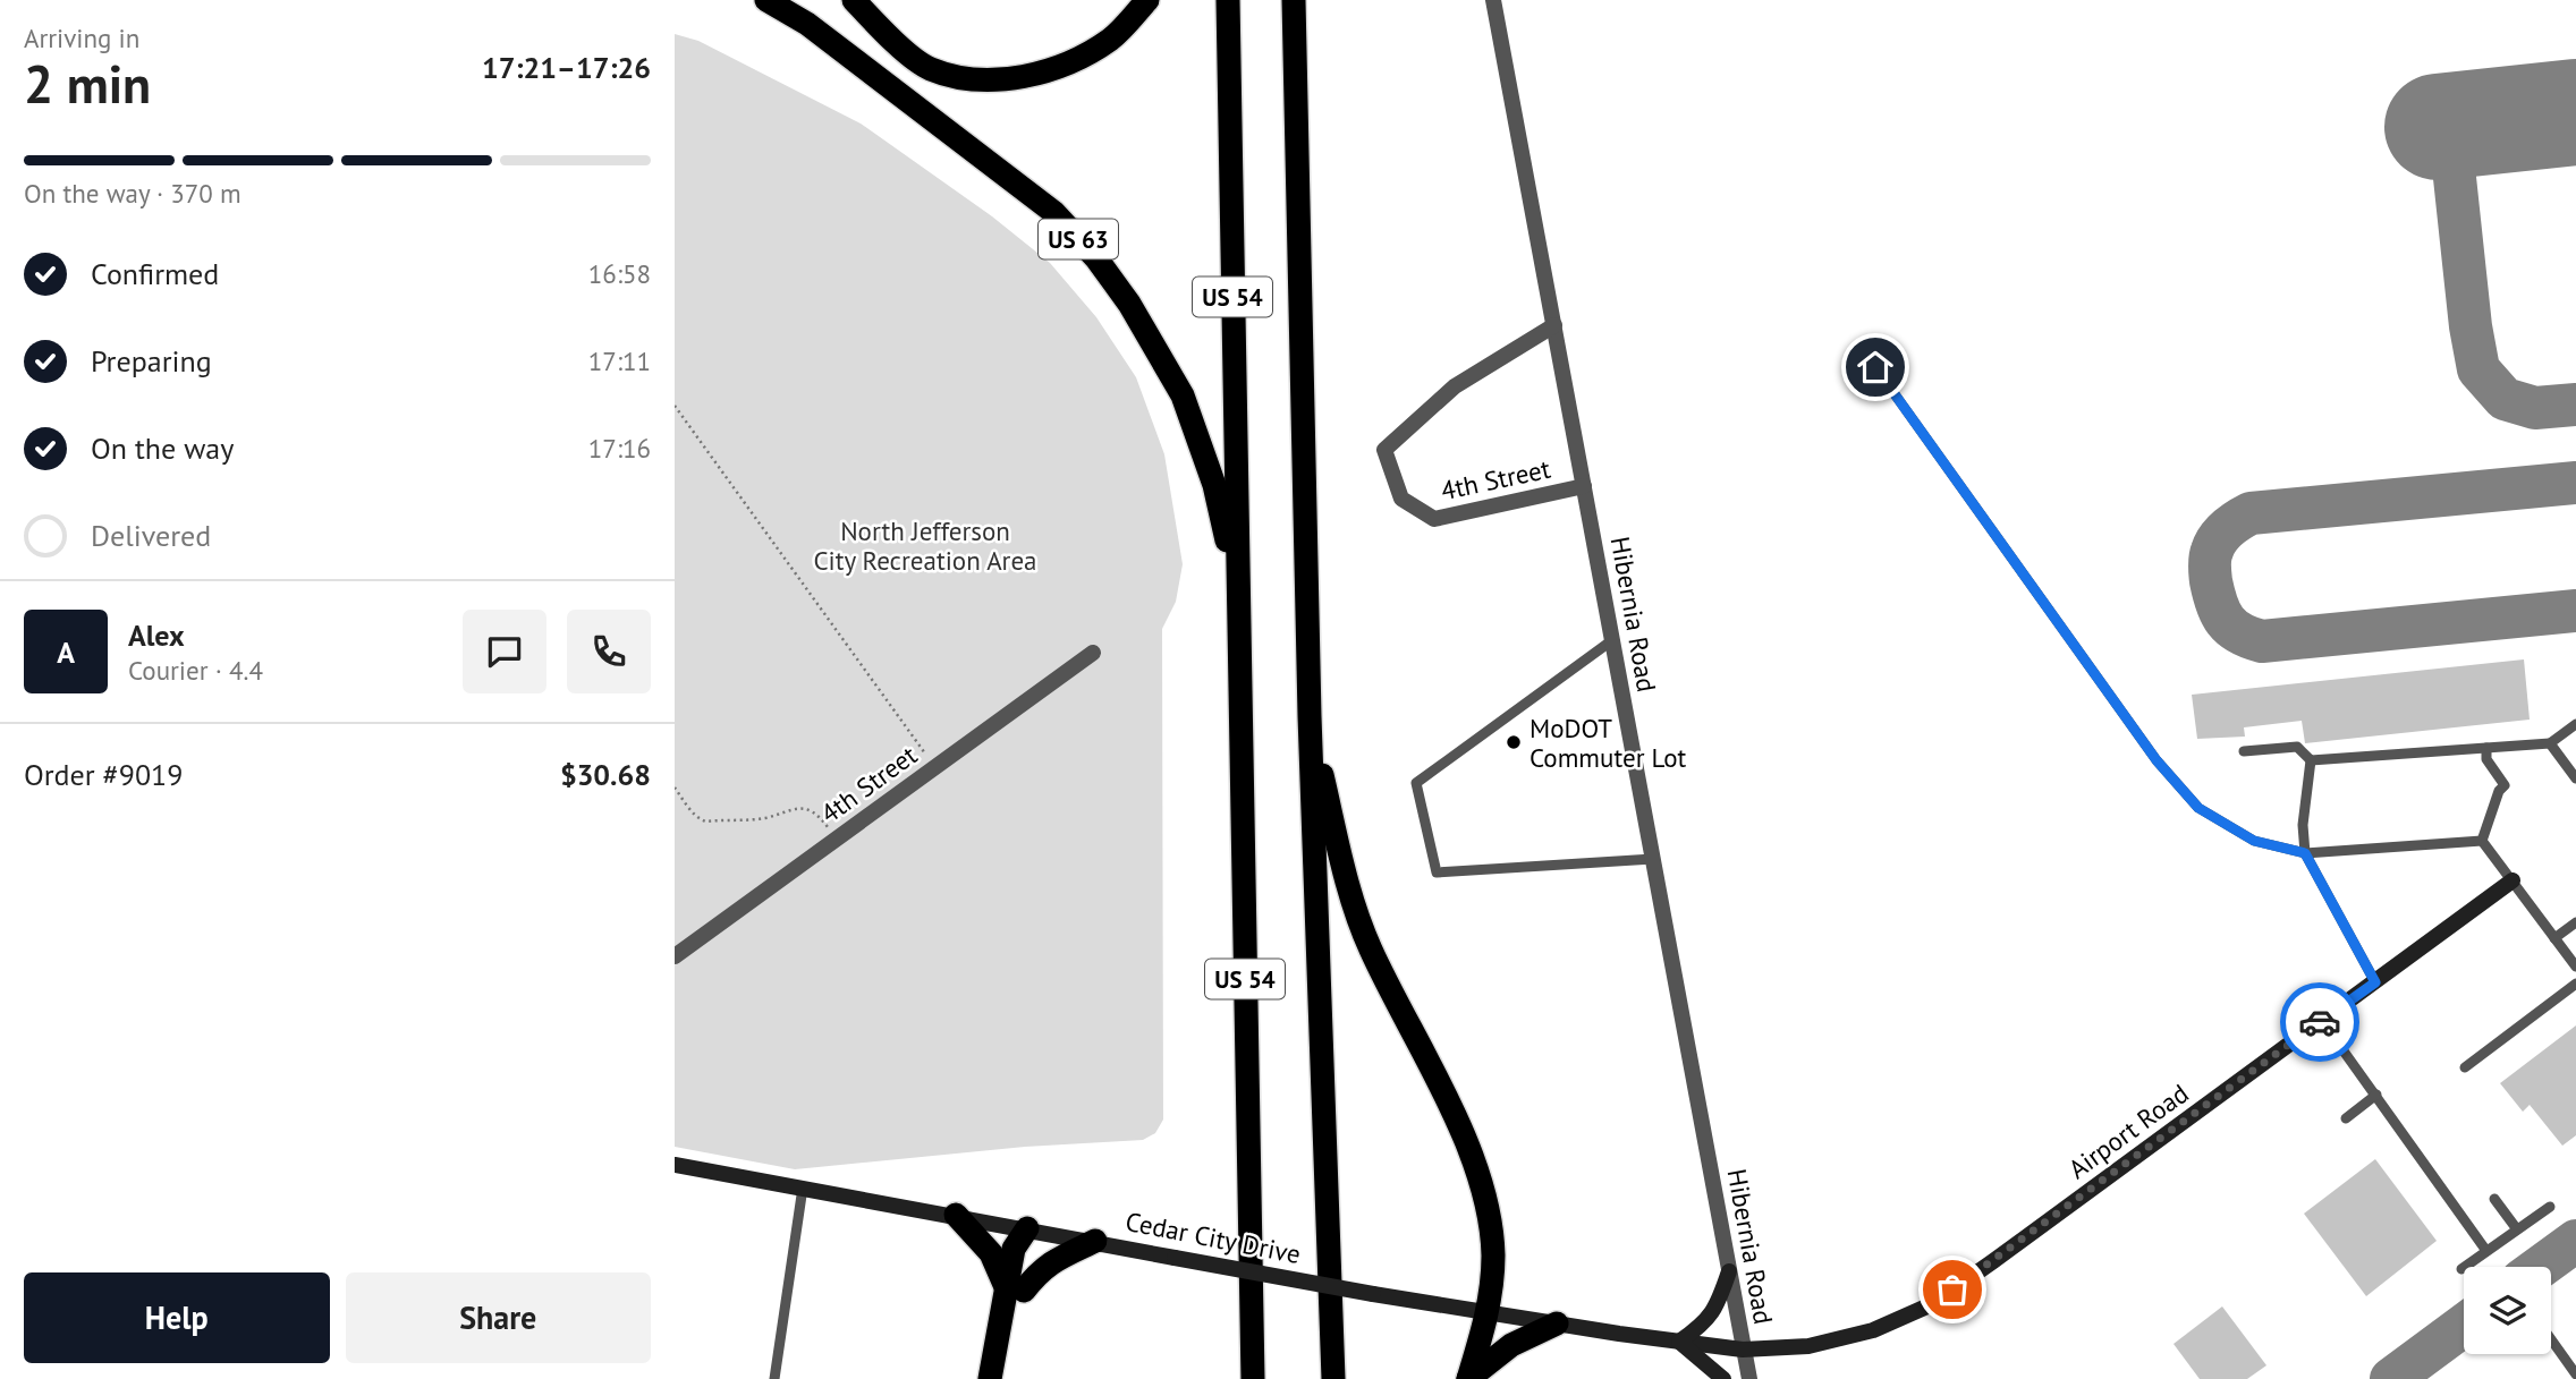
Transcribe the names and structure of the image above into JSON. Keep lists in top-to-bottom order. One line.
{"streets":{"highway":["US 63","US 54"],"street":["4th Street","Hibernia Road","Airport Road","Cedar City Drive"]},"crossings":[["US 63","US 54"],["4th Street","Hibernia Road"],["Hibernia Road","Airport Road"],["Hibernia Road","Cedar City Drive"],["Airport Road","Cedar City Drive"]],"parks":["North Jefferson City Recreation Area"],"places":["MoDOT Commuter Lot"],"page":{"heading":["2 min","Arriving in","17:21–17:26"],"panel":["Alex","Courier · 4.4","Order #9019","$30.68"],"bar":"On the way · 370 m","list":[["Confirmed","16:58"],["Preparing","17:11"],["On the way","17:16"],"Delivered"],"round":"A","buttons":["Help","Share"]}}
